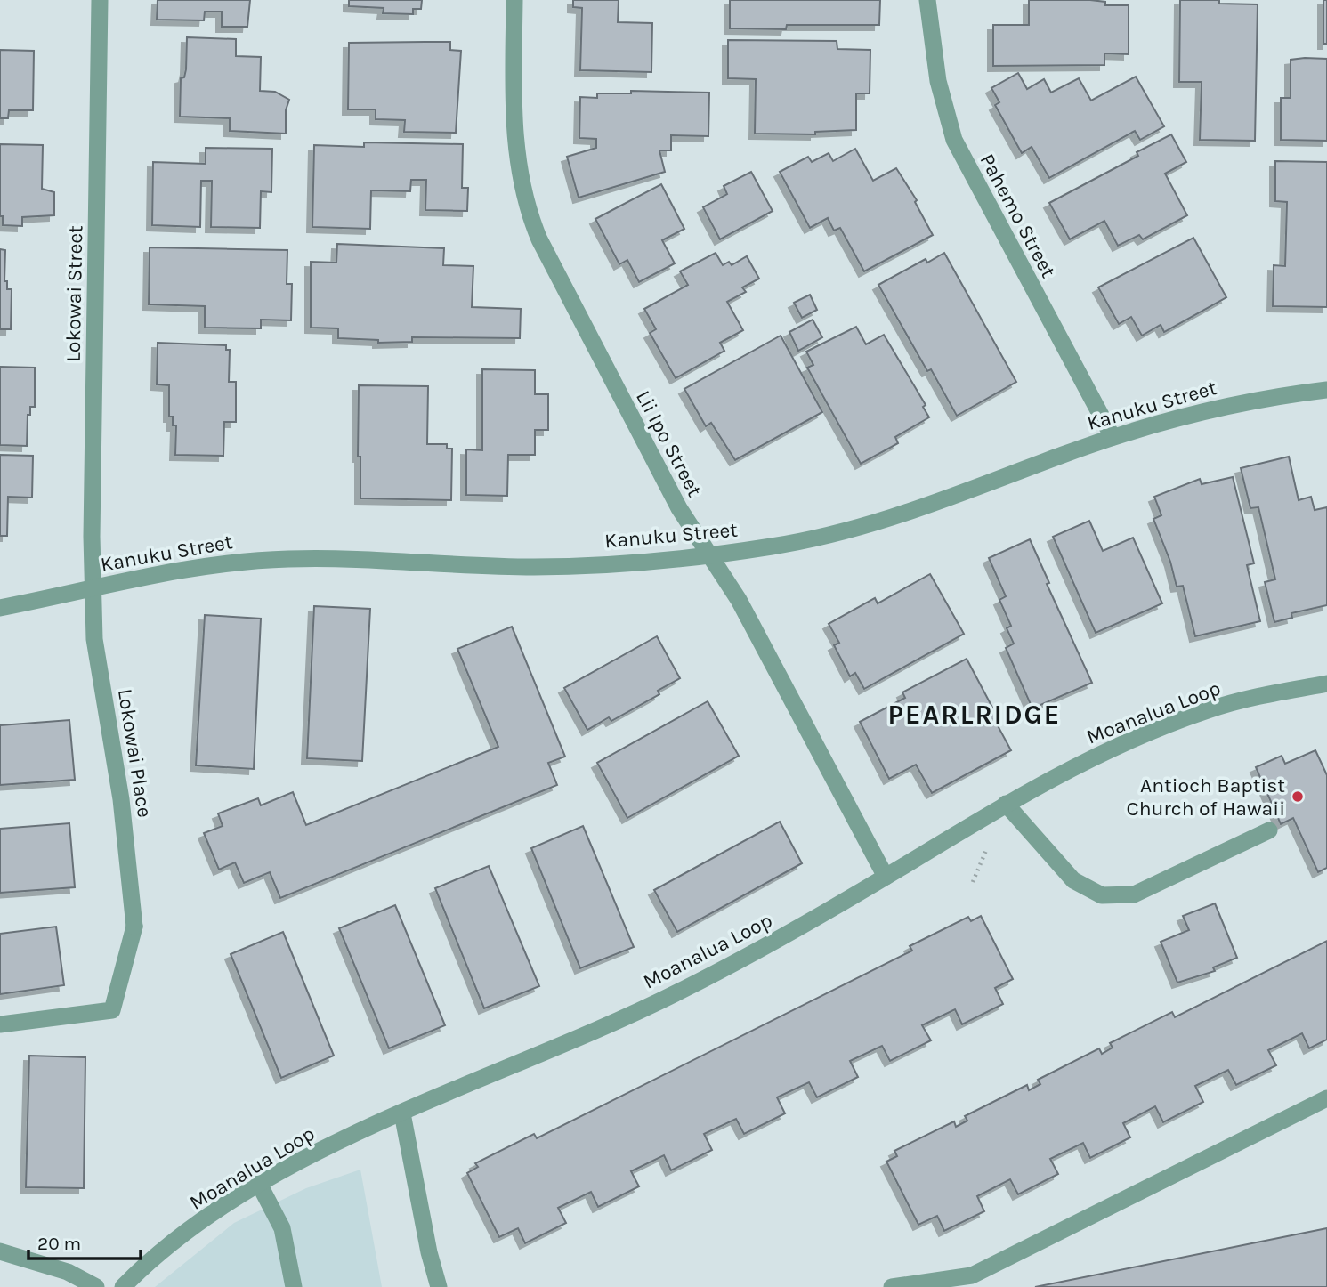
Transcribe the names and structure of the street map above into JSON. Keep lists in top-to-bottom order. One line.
{"streets":{"street":["Pahemo Street","Lokowai Street","Kanuku Street","Lii Ipo Street","Moanalua Loop","Lokowai Place"]},"crossings":[["Pahemo Street","Kanuku Street"],["Lokowai Street","Kanuku Street"],["Lokowai Street","Lokowai Place"],["Kanuku Street","Lii Ipo Street"],["Kanuku Street","Lokowai Place"],["Lii Ipo Street","Moanalua Loop"]],"districts":["PEARLRIDGE"],"places":["Antioch Baptist Church of Hawaii"],"scale_bar":"20 m"}
